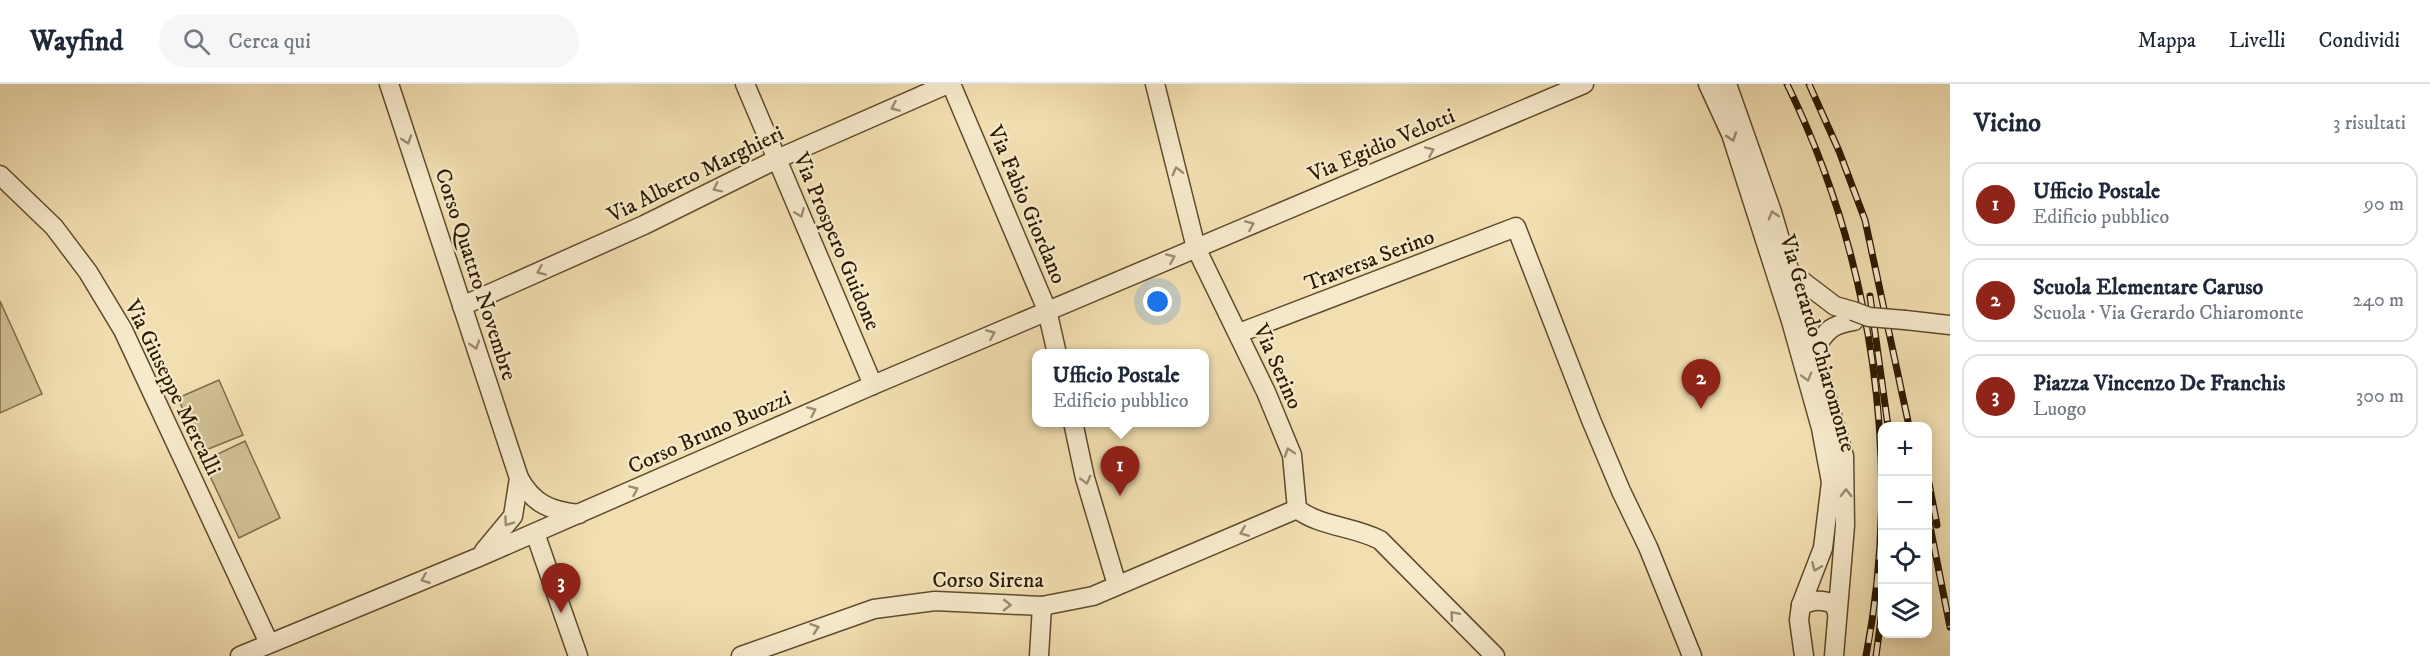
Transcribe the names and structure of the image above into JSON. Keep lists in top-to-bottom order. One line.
{"streets":{"street":["Via Egidio Velotti","Via Alberto Marghieri","Via Fabio Giordano","Via Prospero Guidone","Traversa Serino","Corso Quattro Novembre","Via Gerardo Chiaromonte","Via Serino","Via Giuseppe Mercalli","Corso Bruno Buozzi","Corso Sirena"]},"crossings":[["Via Egidio Velotti","Via Serino"],["Via Egidio Velotti","Corso Bruno Buozzi"],["Via Alberto Marghieri","Via Fabio Giordano"],["Via Alberto Marghieri","Via Prospero Guidone"],["Via Alberto Marghieri","Corso Quattro Novembre"],["Via Fabio Giordano","Corso Bruno Buozzi"],["Via Prospero Guidone","Corso Bruno Buozzi"],["Traversa Serino","Via Serino"],["Corso Quattro Novembre","Corso Bruno Buozzi"],["Via Serino","Corso Bruno Buozzi"],["Via Serino","Corso Sirena"],["Via Giuseppe Mercalli","Corso Bruno Buozzi"]],"one_way":["Via Egidio Velotti","Via Alberto Marghieri","Via Prospero Guidone","Corso Quattro Novembre","Via Serino"],"page":{"header":"Wayfind","search":"Cerca qui","nav":["Mappa","Livelli","Condividi"],"heading":["Vicino","3 risultati"],"list":[{"mark":"1","name":"Ufficio Postale","note":"Edificio pubblico","value":"90 m"},{"mark":"2","name":"Scuola Elementare Caruso","note":"Scuola · Via Gerardo Chiaromonte","value":"240 m"},{"mark":"3","name":"Piazza Vincenzo De Franchis","note":"Luogo","value":"300 m"}],"popup":["Ufficio Postale","Edificio pubblico"],"pins":["2","1","3"],"map_buttons":["+","−"]}}
